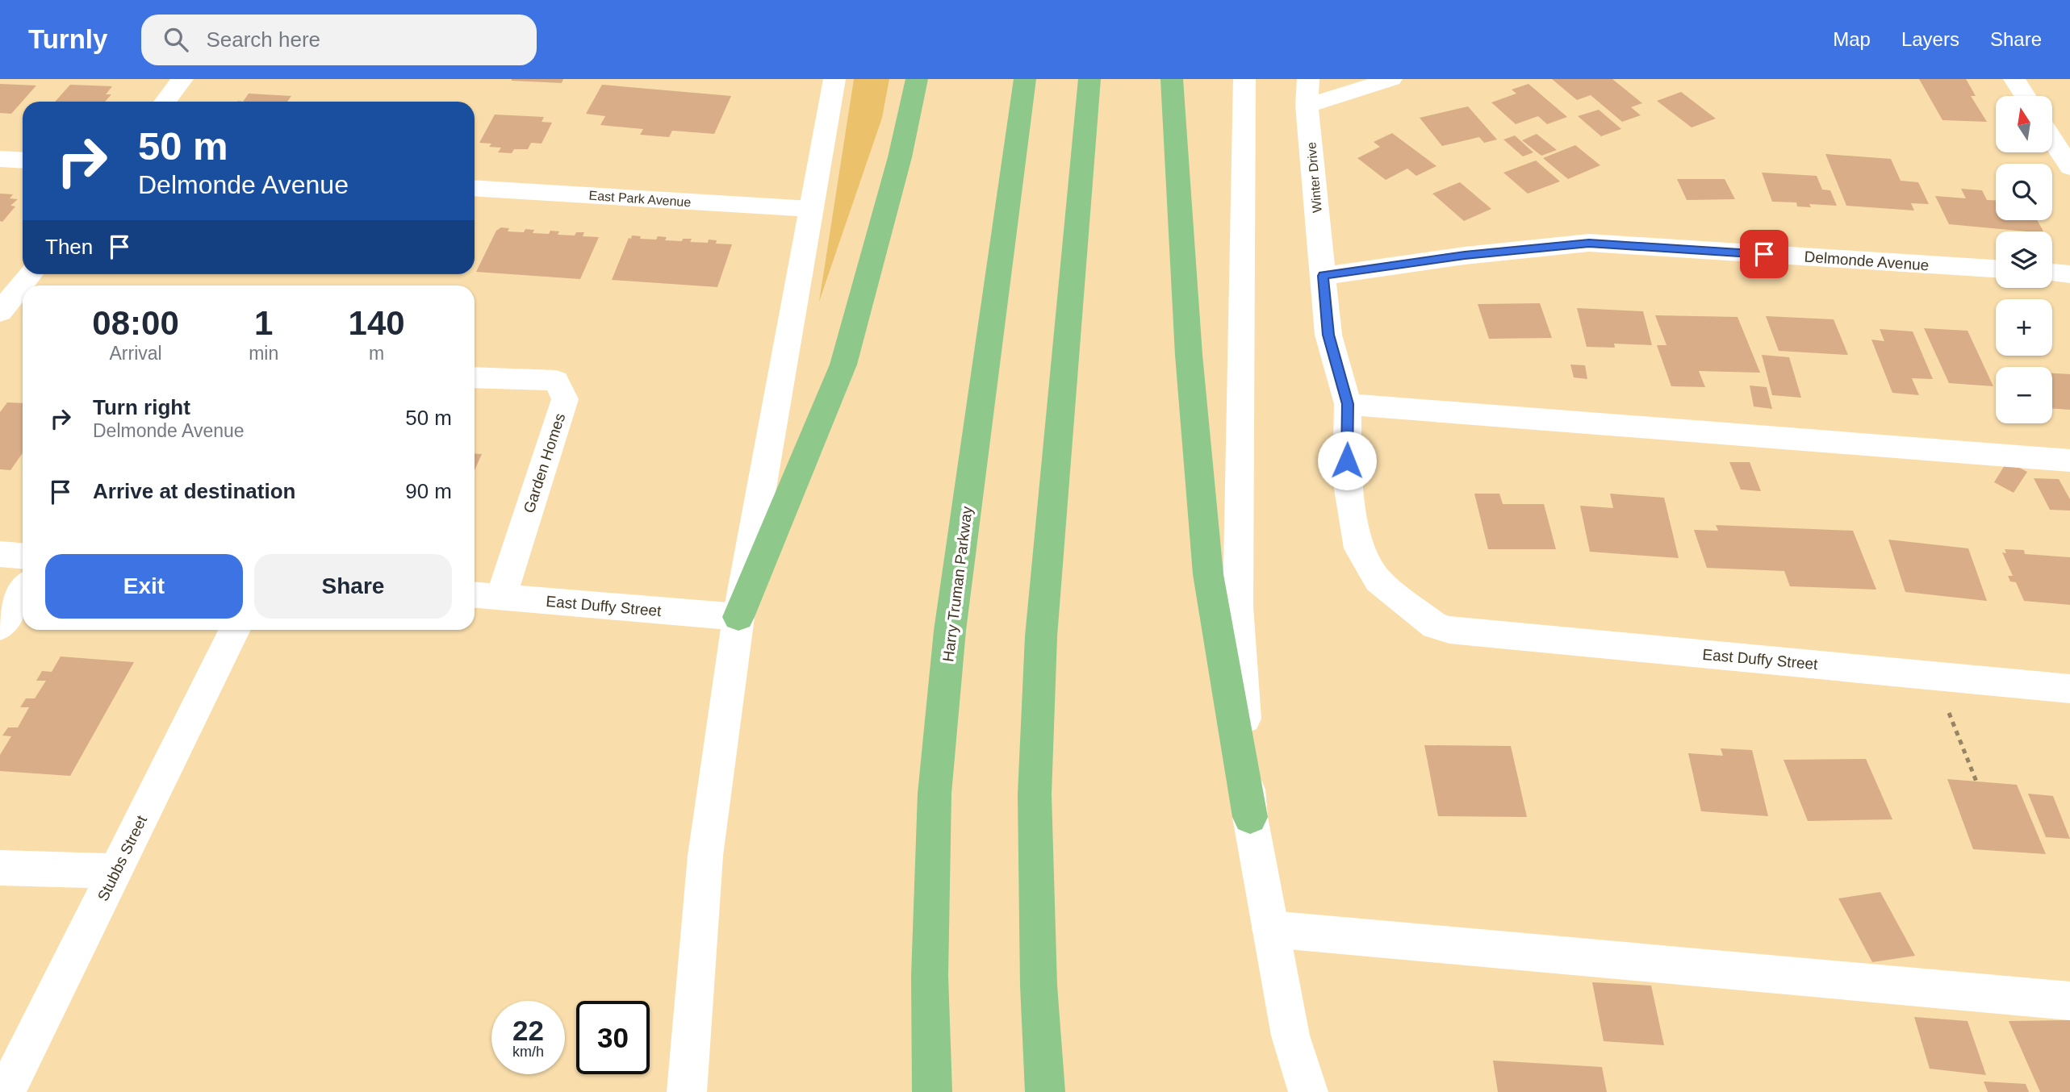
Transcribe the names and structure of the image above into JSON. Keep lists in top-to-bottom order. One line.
{"streets":{"highway":["Harry Truman Parkway"],"street":["Winter Drive","East Park Avenue","Delmonde Avenue","Garden Homes","East Duffy Street","Stubbs Street"]},"crossings":[["Winter Drive","Delmonde Avenue"],["Winter Drive","East Duffy Street"],["Garden Homes","East Duffy Street"]],"north":"top","page":{"header":"Turnly","search":"Search here","nav":["Map","Layers","Share"],"map_buttons":["+","−"],"turn":["50 m","Delmonde Avenue"],"then":"Then","eta":["08:00","Arrival","1","min","140","m"],"list":[{"name":"Turn right","note":"Delmonde Avenue","value":"50 m"},{"name":"Arrive at destination","value":"90 m"}],"buttons":["Exit","Share"],"speed":"22 km/h","limit":"30"}}
